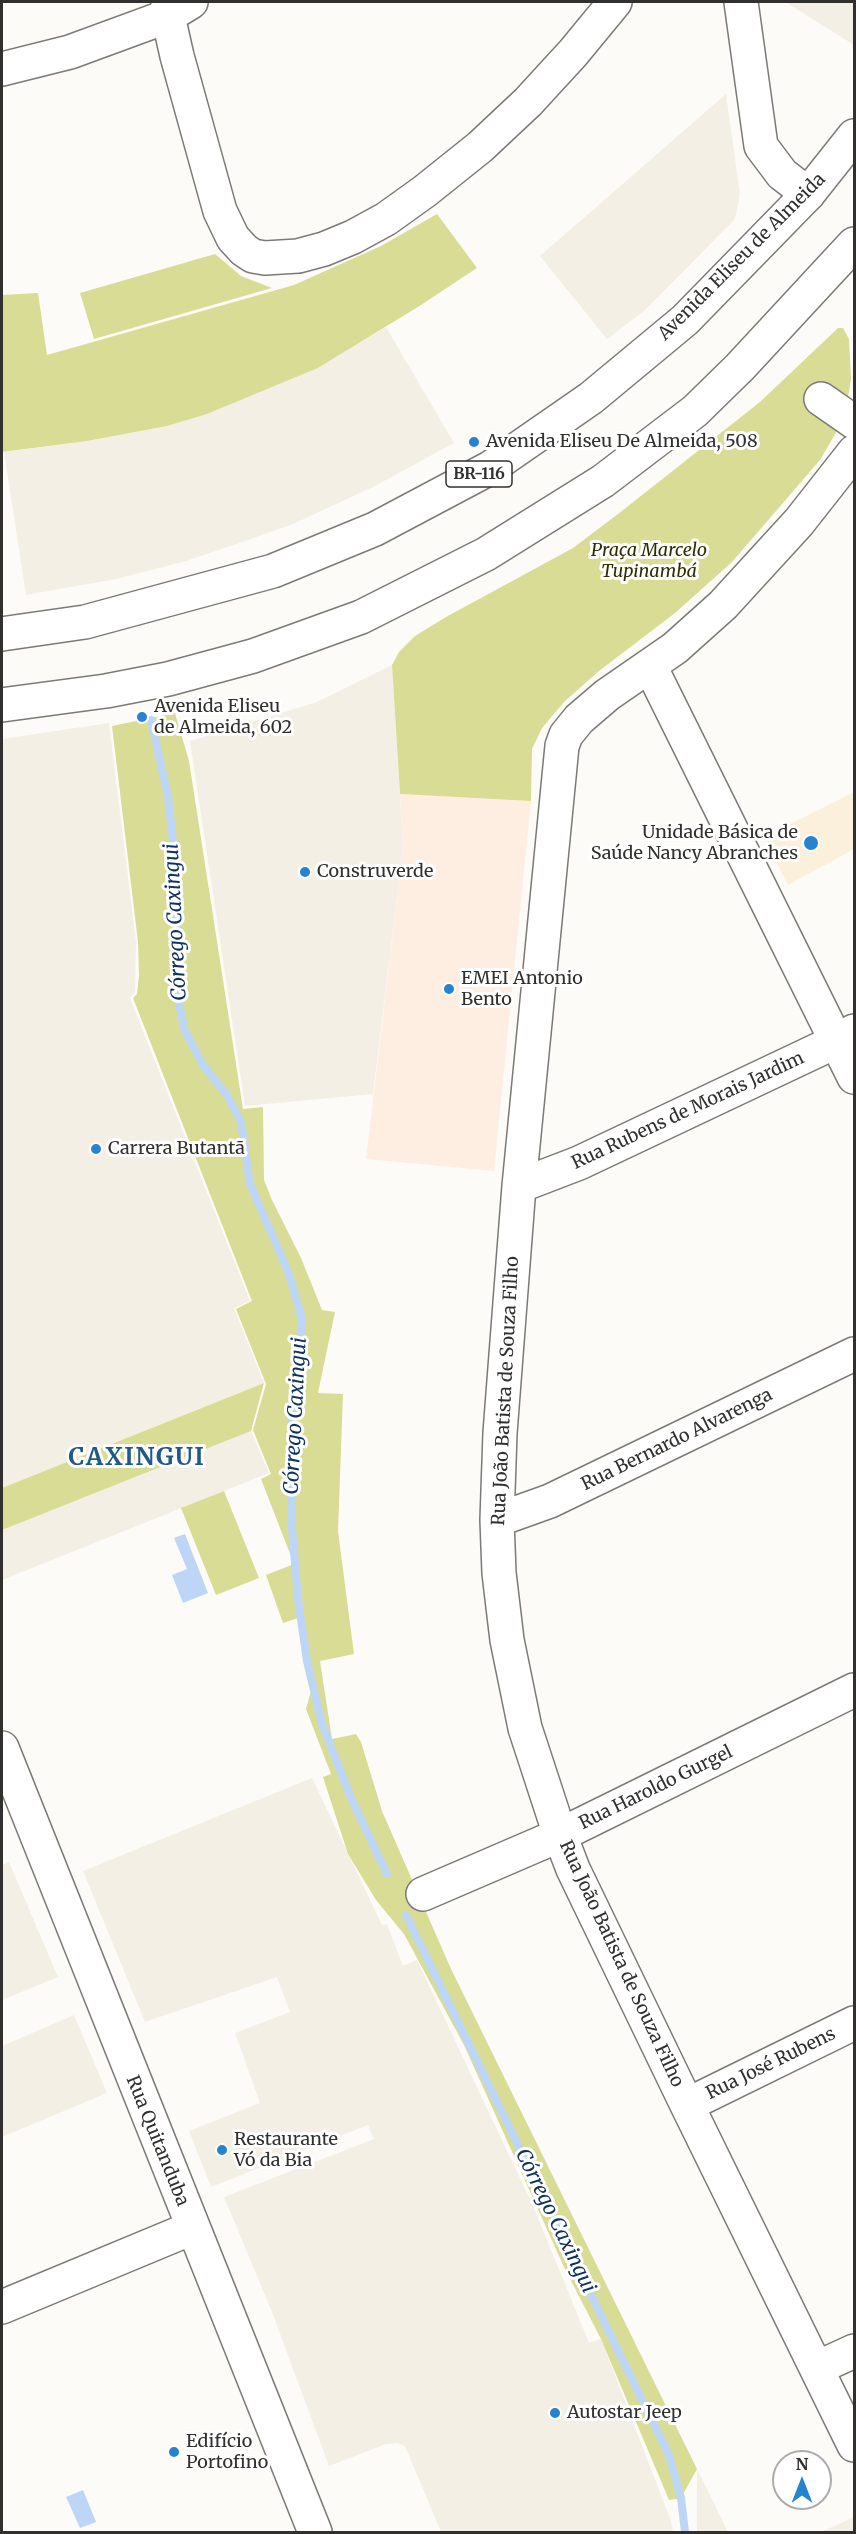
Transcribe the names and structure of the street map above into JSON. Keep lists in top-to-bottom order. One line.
{"streets":{"street":["Avenida Eliseu de Almeida","BR-116","Rua Rubens de Morais Jardim","Rua João Batista de Souza Filho","Rua Bernardo Alvarenga","Rua Haroldo Gurgel","Rua José Rubens","Rua Quitanduba"]},"crossings":[["Rua Rubens de Morais Jardim","Rua João Batista de Souza Filho"],["Rua João Batista de Souza Filho","Rua Bernardo Alvarenga"],["Rua João Batista de Souza Filho","Rua Haroldo Gurgel"],["Rua João Batista de Souza Filho","Rua José Rubens"]],"districts":["CAXINGUI"],"water":["Córrego Caxingui"],"parks":["Praça Marcelo Tupinambá"],"places":["Avenida Eliseu De Almeida, 508","Avenida Eliseu de Almeida, 602","Unidade Básica de Saúde Nancy Abranches","Construverde","EMEI Antonio Bento","Carrera Butantã","Restaurante Vó da Bia","Autostar Jeep","Edifício Portofino"],"north":"top"}
